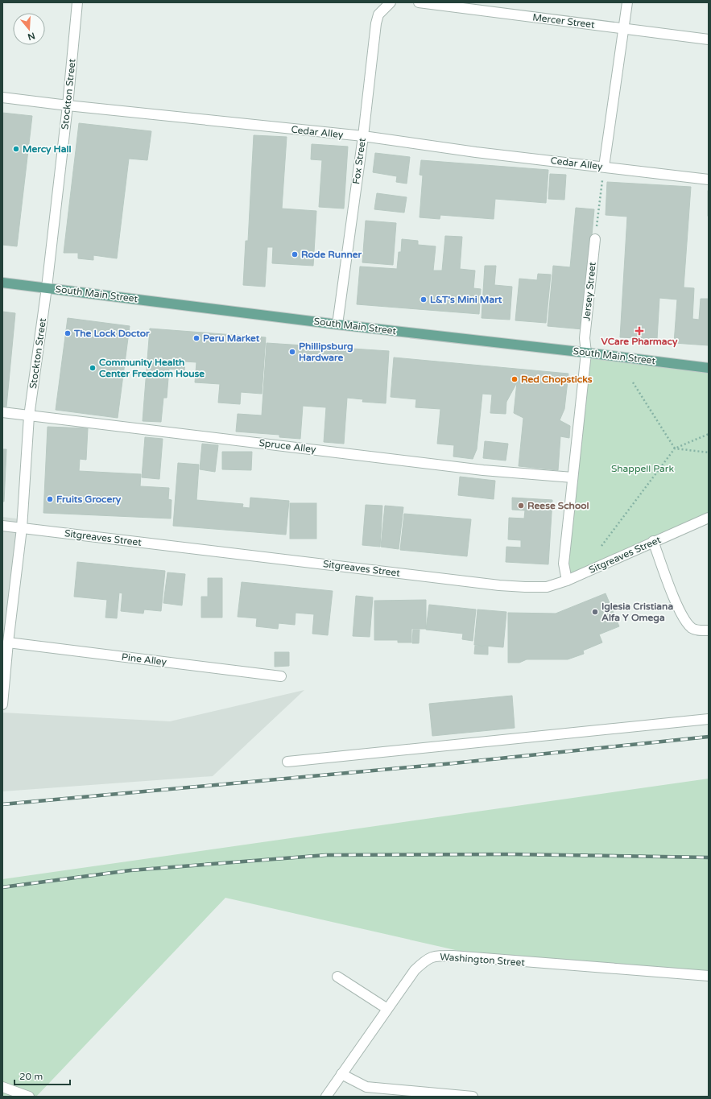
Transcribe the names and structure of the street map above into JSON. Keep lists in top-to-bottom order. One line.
{"streets":{"main road":["South Main Street"],"street":["Mercer Street","Stockton Street","Cedar Alley","Fox Street","Jersey Street","Spruce Alley","Sitgreaves Street","Pine Alley","Washington Street"]},"crossings":[["Stockton Street","Cedar Alley"],["Stockton Street","South Main Street"],["Stockton Street","Spruce Alley"],["Stockton Street","Sitgreaves Street"],["Stockton Street","Pine Alley"],["Cedar Alley","Fox Street"],["Fox Street","South Main Street"],["Jersey Street","South Main Street"],["Jersey Street","Spruce Alley"],["Jersey Street","Sitgreaves Street"]],"parks":["Shappell Park"],"places":{"other":["Mercy Hall","Rode Runner","L&T's Mini Mart","The Lock Doctor","Peru Market","Phillipsburg Hardware","Community Health Center Freedom House","Red Chopsticks","Fruits Grocery","Reese School","Iglesia Cristiana Alfa Y Omega"],"health":["VCare Pharmacy"]},"scale_bar":"20 m","north":"bottom"}
